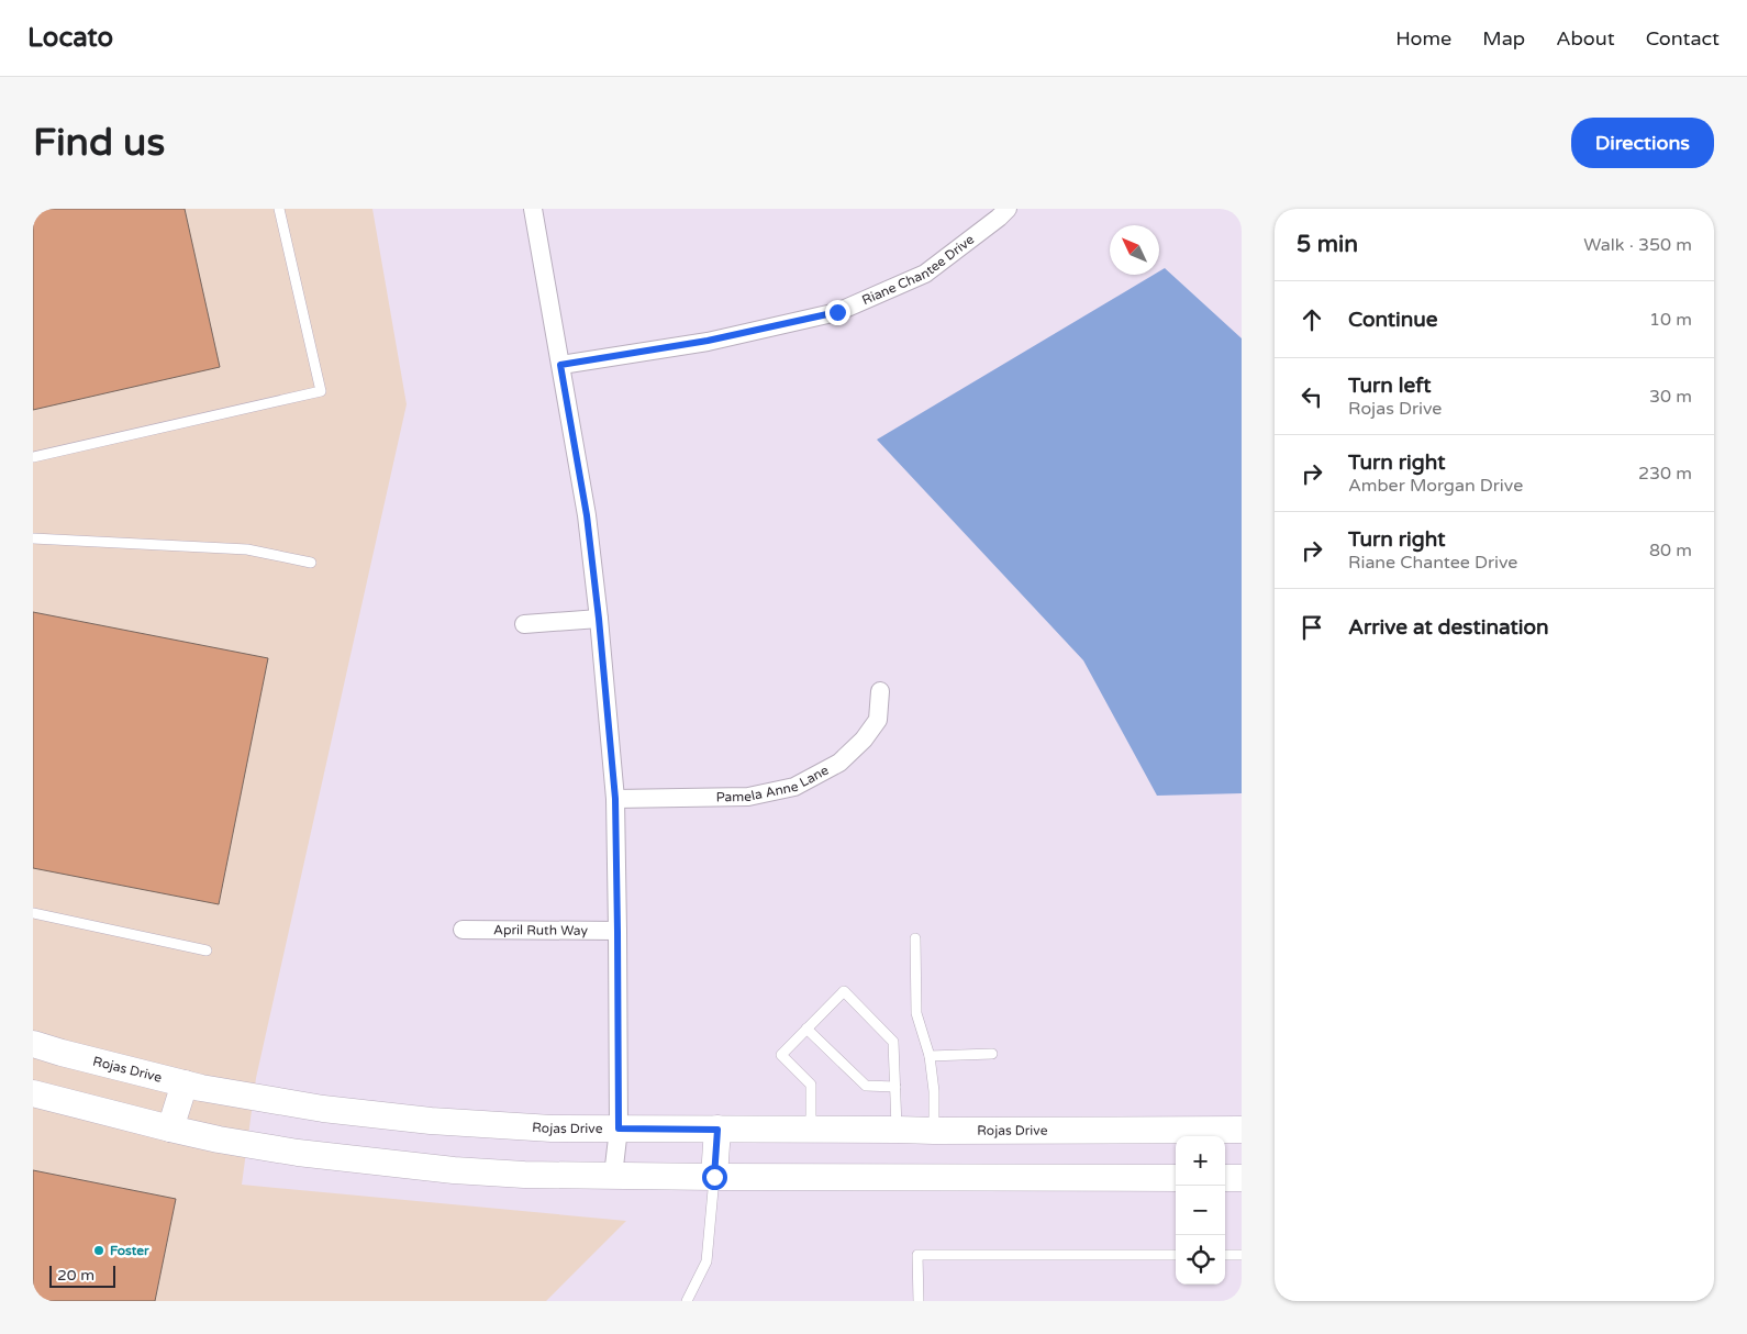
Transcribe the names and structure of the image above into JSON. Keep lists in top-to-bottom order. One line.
{"streets":{"main road":["Rojas Drive"],"street":["Riane Chantee Drive","Pamela Anne Lane","April Ruth Way"]},"places":["Foster"],"scale_bar":"20 m","north":"top left","page":{"header":"Locato","nav":["Home","Map","About","Contact"],"buttons":"Directions","title":"Find us","heading":["5 min","Walk · 350 m"],"list":[["Continue","10 m"],["Turn left","Rojas Drive","30 m"],["Turn right","Amber Morgan Drive","230 m"],["Turn right","Riane Chantee Drive","80 m"],"Arrive at destination"],"map_buttons":["+","−"],"scale":"20 m"}}
